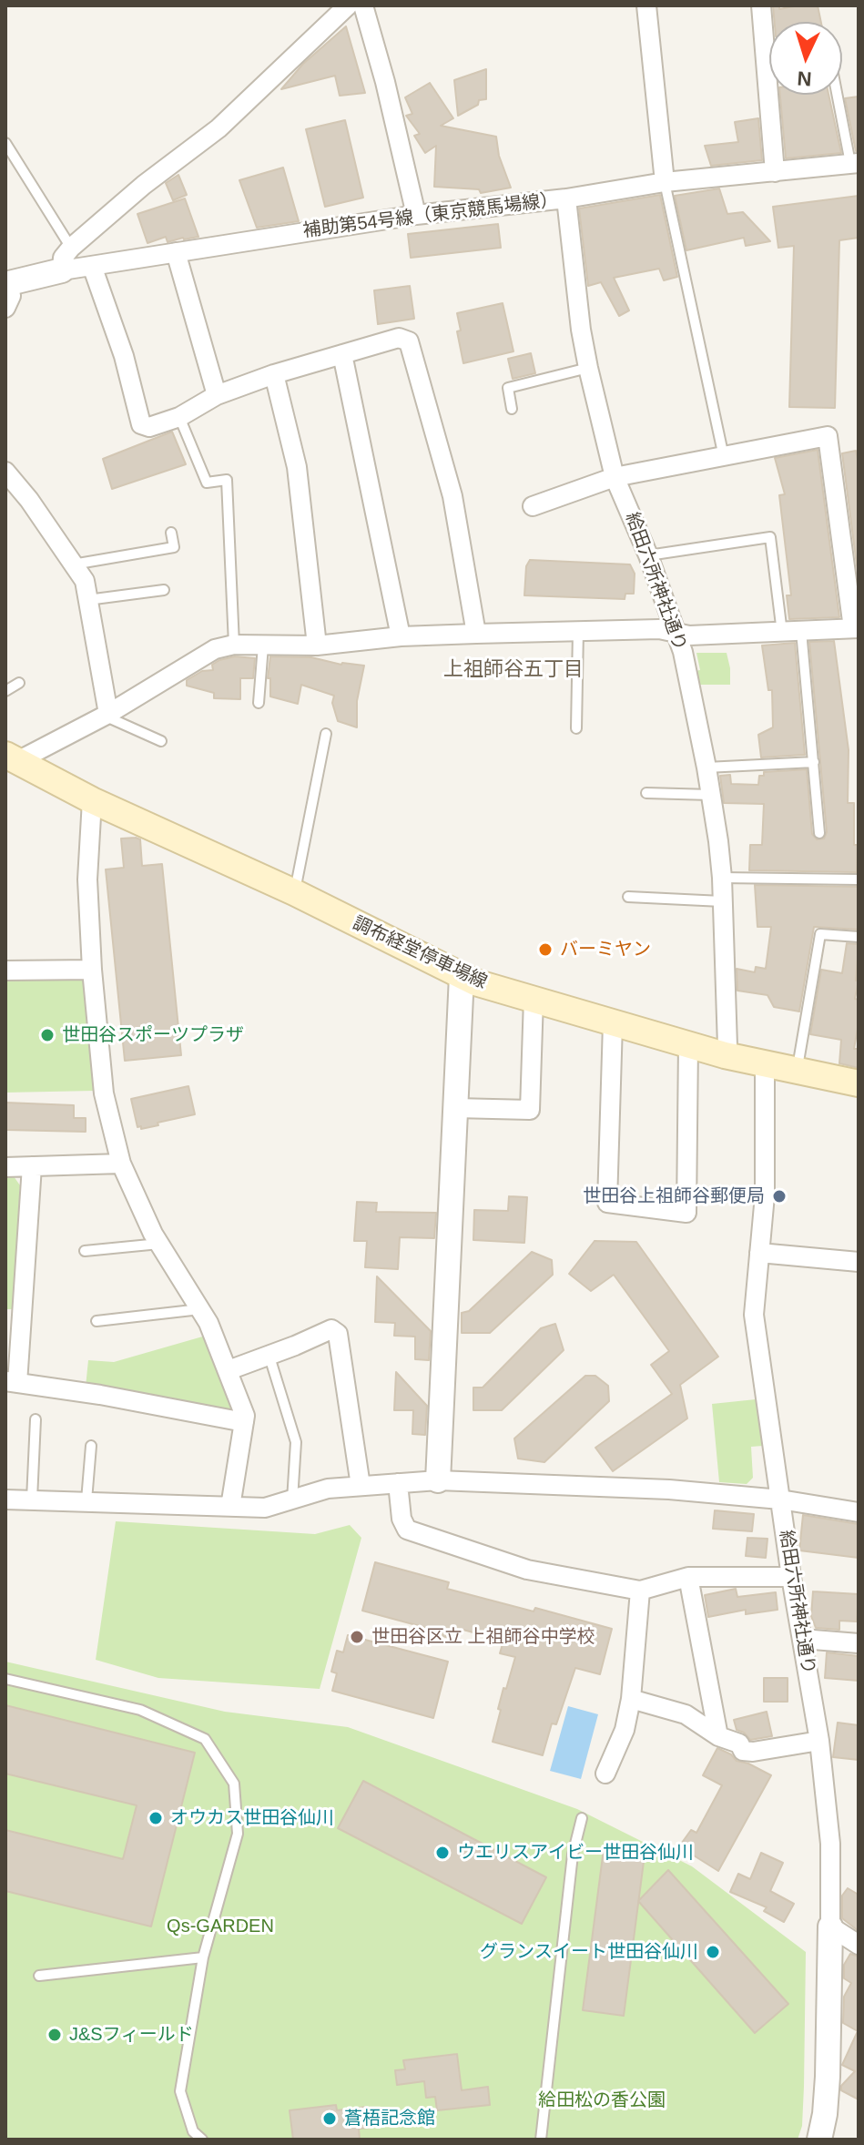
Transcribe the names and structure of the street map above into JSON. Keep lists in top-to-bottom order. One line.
{"streets":{"main road":["調布経堂停車場線"],"street":["補助第54号線（東京競馬場線）","給田六所神社通り"]},"crossings":[["補助第54号線（東京競馬場線）","給田六所神社通り"],["給田六所神社通り","調布経堂停車場線"]],"districts":["上祖師谷五丁目"],"parks":["Qs-GARDEN","給田松の香公園"],"places":["バーミヤン","世田谷スポーツプラザ","世田谷上祖師谷郵便局","世田谷区立 上祖師谷中学校","オウカス世田谷仙川","ウエリスアイビー世田谷仙川","グランスイート世田谷仙川","J&Sフィールド","蒼梧記念館"],"north":"bottom"}
